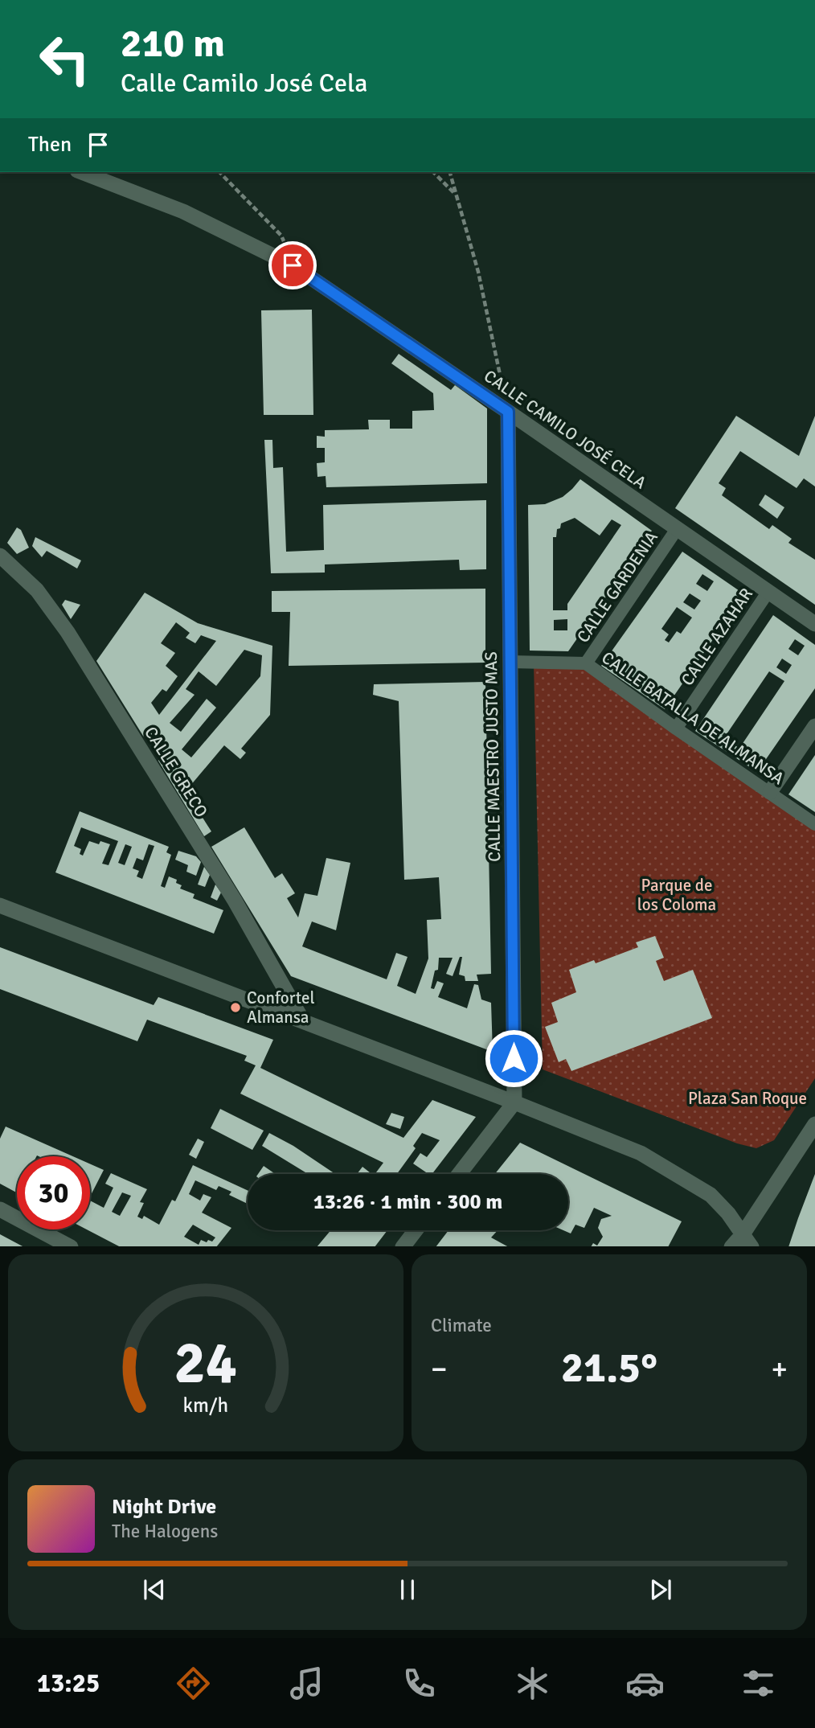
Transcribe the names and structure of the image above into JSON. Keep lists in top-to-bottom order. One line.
{"streets":{"street":["CALLE CAMILO JOSÉ CELA","CALLE GARDENIA","CALLE AZAHAR","CALLE BATALLA DE ALMANSA","CALLE MAESTRO JUSTO MAS","CALLE GRECO"]},"crossings":[["CALLE CAMILO JOSÉ CELA","CALLE GARDENIA"],["CALLE CAMILO JOSÉ CELA","CALLE AZAHAR"],["CALLE CAMILO JOSÉ CELA","CALLE MAESTRO JUSTO MAS"],["CALLE GARDENIA","CALLE BATALLA DE ALMANSA"],["CALLE AZAHAR","CALLE BATALLA DE ALMANSA"],["CALLE BATALLA DE ALMANSA","CALLE MAESTRO JUSTO MAS"]],"parks":["Parque de los Coloma","Plaza San Roque"],"places":["Confortel Almansa"],"page":{"turn":["210 m","Calle Camilo José Cela"],"then":"Then","limit":"30","trip":"13:26 · 1 min · 300 m","tile":"Climate","heat":["−","21.5°","+"],"song":["Night Drive","The Halogens"],"tabs":"13:25","gauge":["24","km/h"]}}
